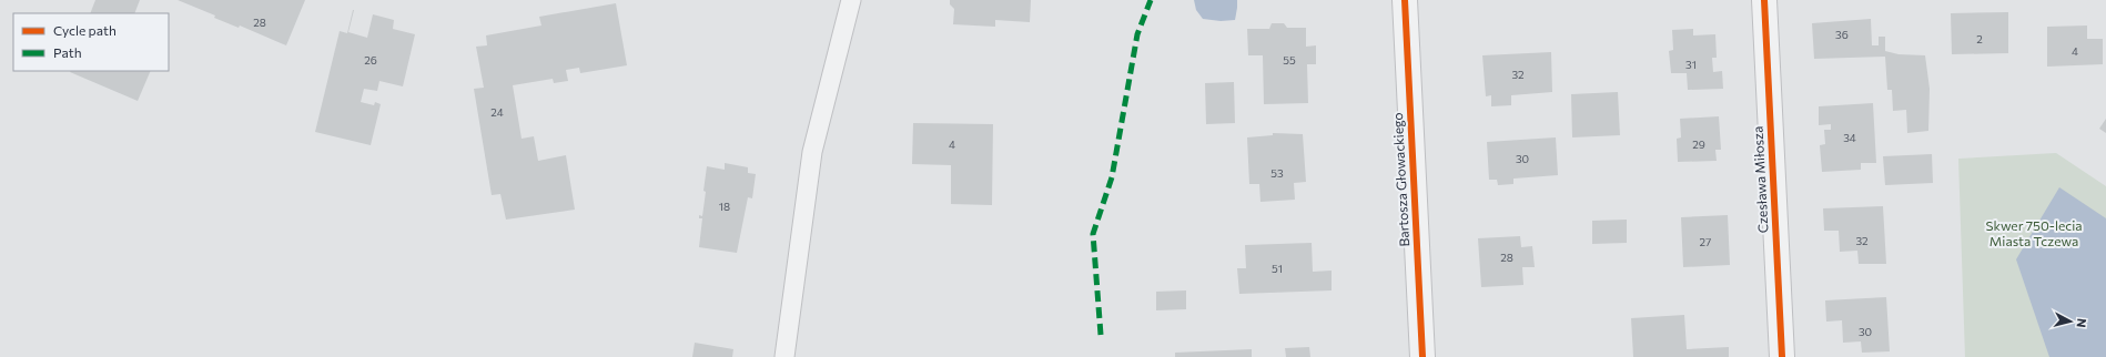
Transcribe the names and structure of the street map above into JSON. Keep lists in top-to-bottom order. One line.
{"streets":{"street":["Bartosza Głowackiego","Czesława Miłosza"]},"parks":["Skwer 750-lecia Miasta Tczewa"],"house_numbers":["28","36","2","4","26","55","31","32","24","34","4","29","30","53","18","32","27","28","51","30"],"legend":["Cycle path","Path"],"north":"right"}
